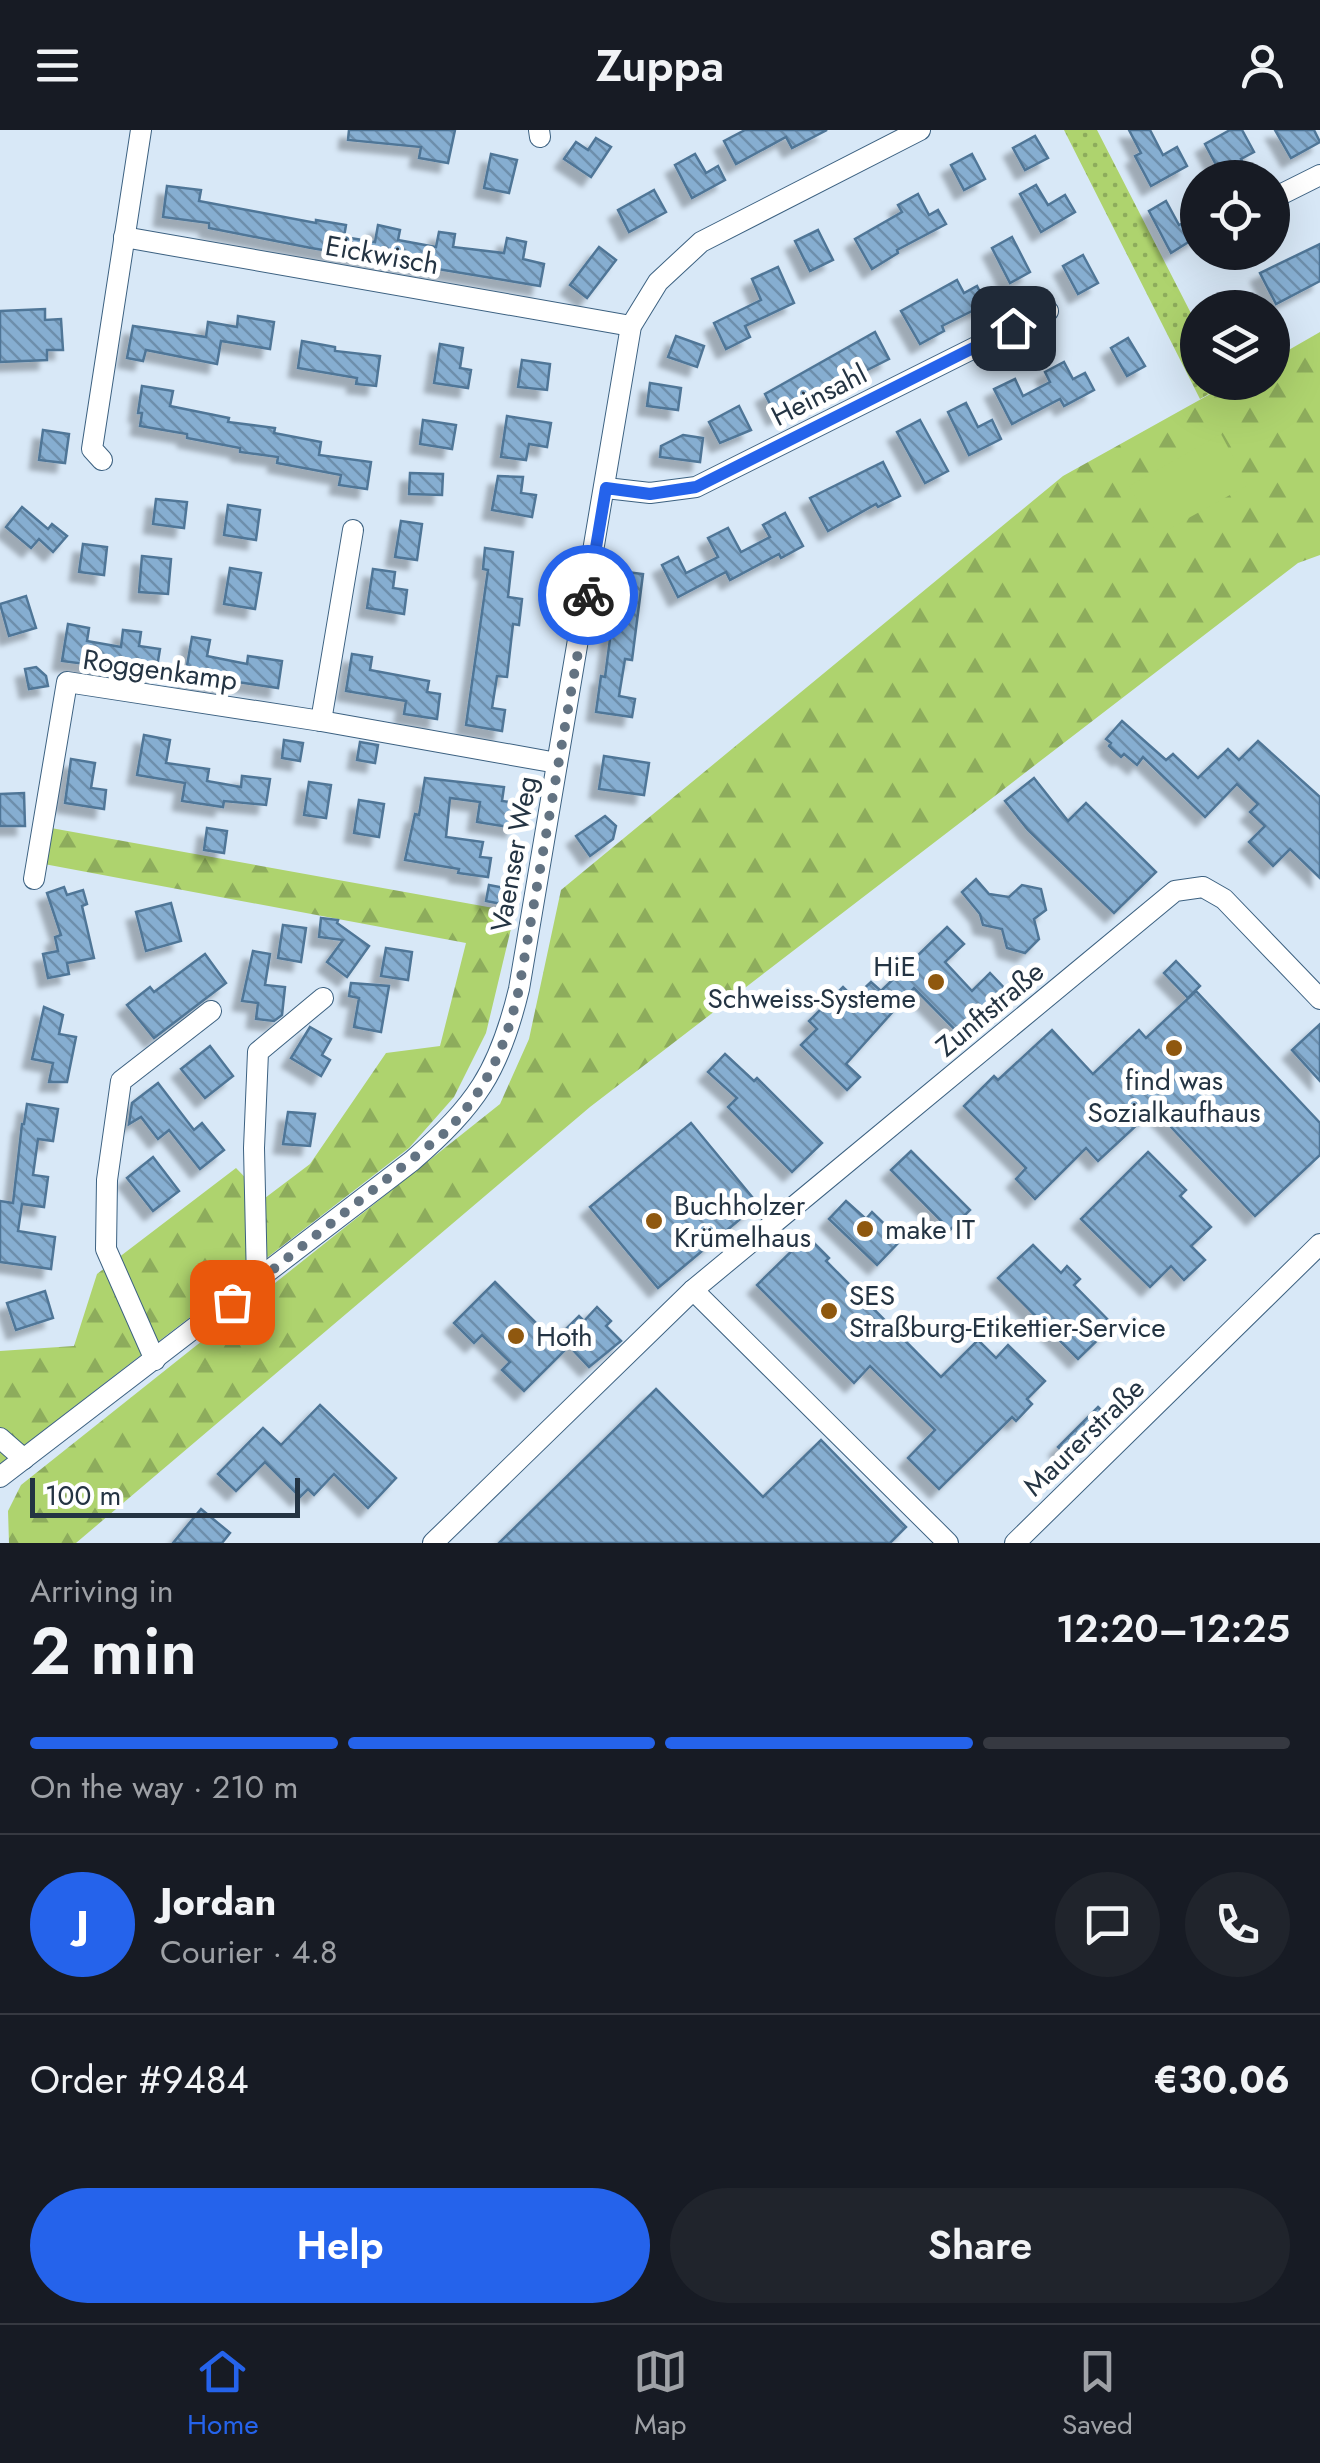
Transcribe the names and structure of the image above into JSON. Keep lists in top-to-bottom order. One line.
{"streets":{"street":["Eickwisch","Heinsahl","Roggenkamp","Vaenser Weg","Zunftstraße","Maurerstraße"]},"crossings":[["Eickwisch","Vaenser Weg"],["Heinsahl","Vaenser Weg"],["Roggenkamp","Vaenser Weg"]],"places":["HiE Schweiss-Systeme","find was Sozialkaufhaus","Buchholzer Krümelhaus","make IT","SES Straßburg-Etikettier-Service","Hoth"],"scale_bar":"100 m","page":{"header":"Zuppa","scale":"100 m","heading":["2 min","Arriving in","12:20–12:25"],"panel":["Jordan","Courier · 4.8","Order #9484","€30.06"],"bar":"On the way · 210 m","round":"J","buttons":["Help","Share"],"tabs":["Home","Map","Saved"]}}
